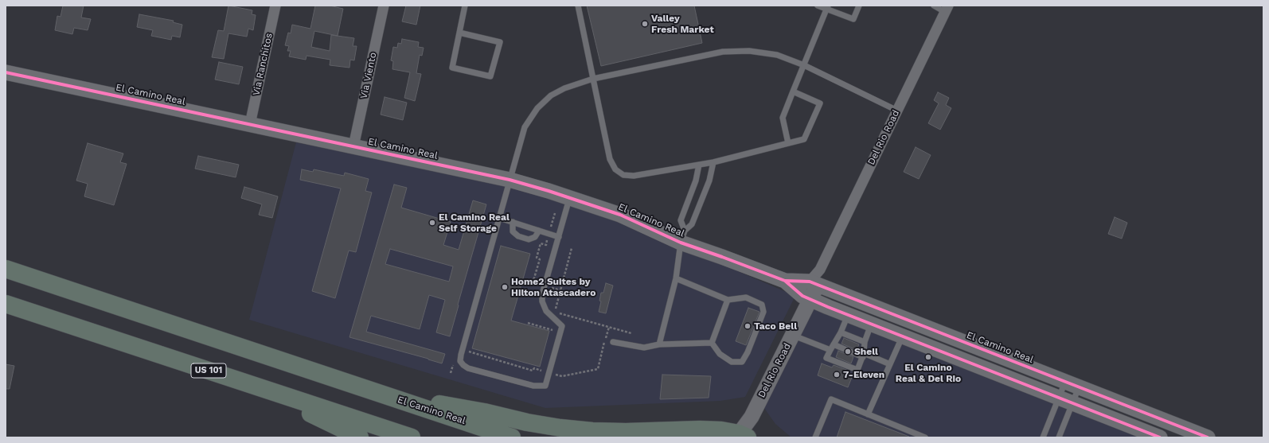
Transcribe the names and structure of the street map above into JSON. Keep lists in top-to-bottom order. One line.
{"streets":{"highway":["El Camino Real","US 101"],"main road":["Del Rio Road"],"street":["Via Ranchitos","Via Viento"]},"crossings":[["Via Ranchitos","El Camino Real"],["Via Viento","El Camino Real"],["El Camino Real","Del Rio Road"]],"places":["Valley Fresh Market","El Camino Real Self Storage","Home2 Suites by Hilton Atascadero","Taco Bell","Shell","El Camino Real & Del Rio","7-Eleven"]}
